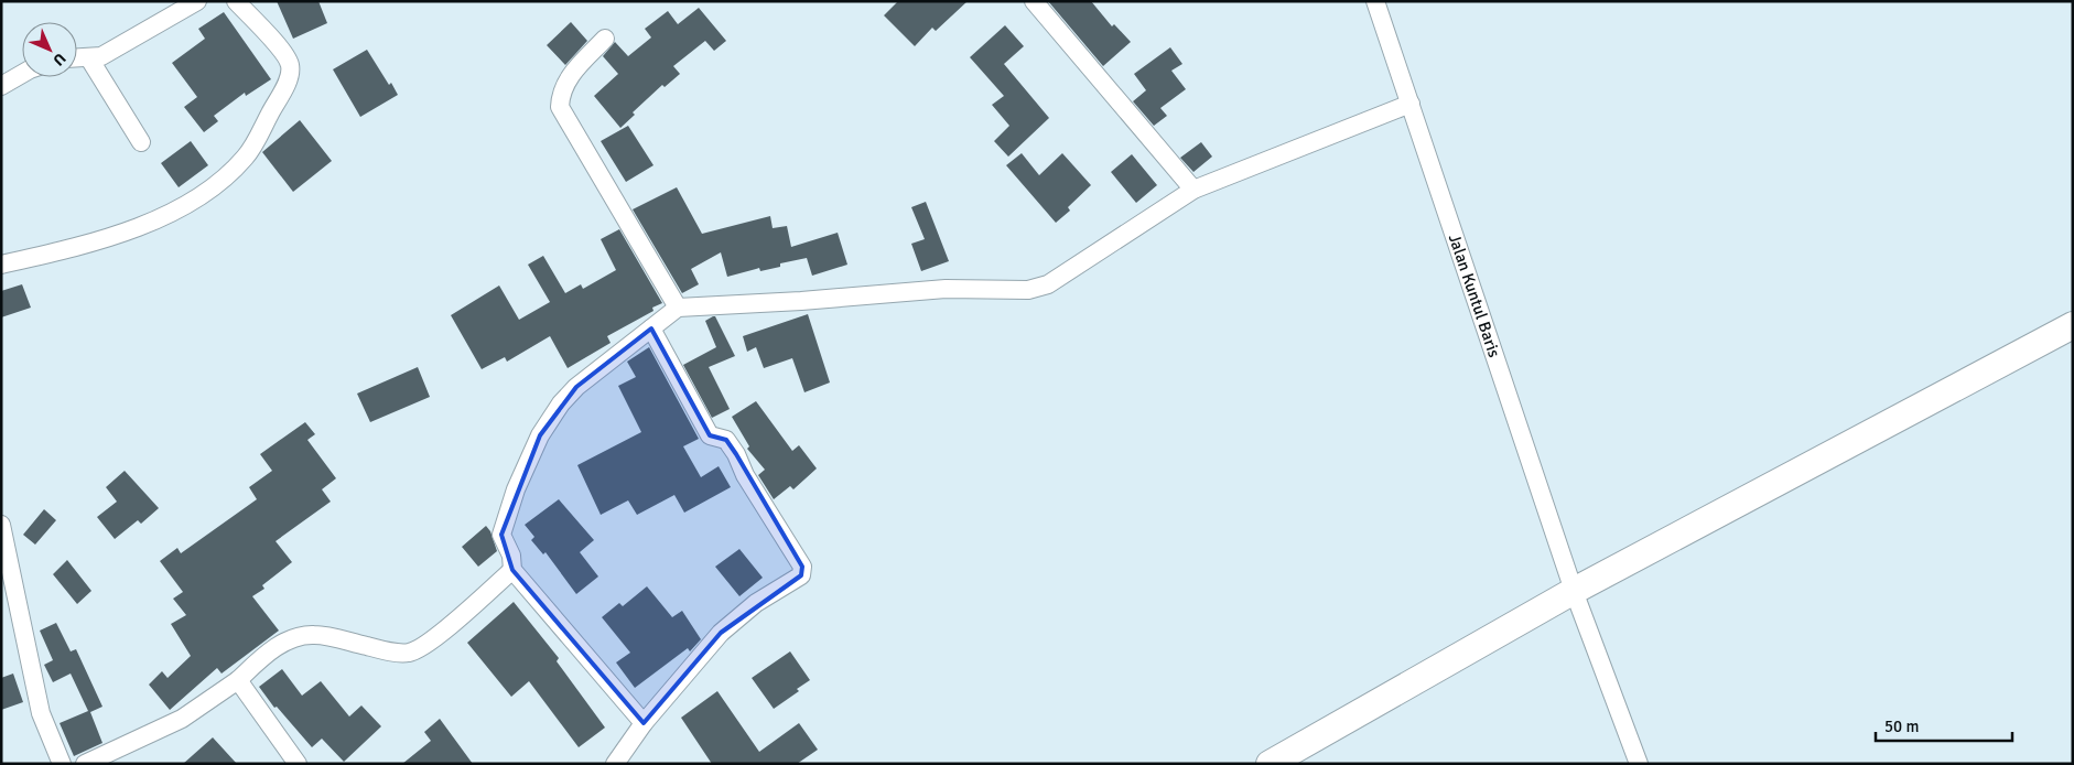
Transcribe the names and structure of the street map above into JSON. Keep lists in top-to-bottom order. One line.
{"streets":{"street":["Jalan Kuntul Baris"]},"scale_bar":"50 m","north":"bottom right"}
